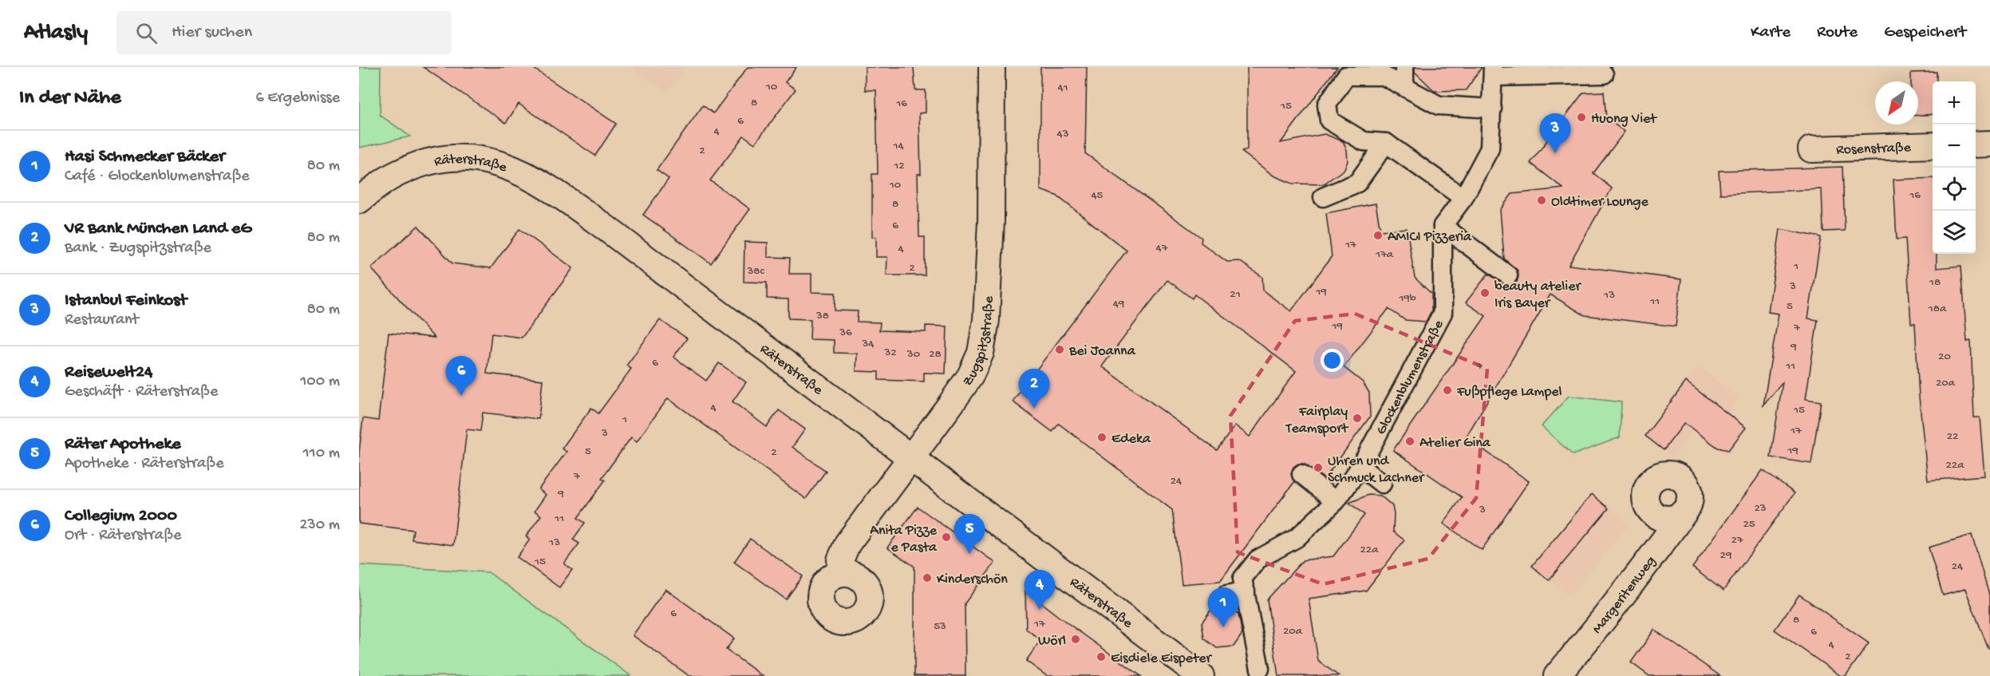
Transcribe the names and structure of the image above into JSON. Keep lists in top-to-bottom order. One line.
{"streets":{"street":["Rosenstraße","Räterstraße","Zugspitzstraße","Glockenblumenstraße","Margeritenweg"]},"crossings":[["Räterstraße","Zugspitzstraße"]],"places":["Huong Viet","Oldtimer Lounge","AMICI Pizzeria","beauty atelier Iris Bayer","Bei Joanna","Fußpflege Lampel","Fairplay Teamsport","Edeka","Atelier Gina","Uhren und Schmuck Lachner","Anita Pizze e Pasta","Kinderschön","Wörl","Eisdiele Eispeter"],"house_numbers":["10","41","8","16","15","6","4","43","14","2","12","10","45","16","8","6","17","47","4","17a","1","2","38c","18","3","19","21","13","19b","11","49","5","18a","38","19","7","36","34","9","32","30","28","20","6","7","11","20a","4","15","1","17","3","22","19","5","2","22a","7","24","9","23","3","11","25","27","13","22a","29","15","24","6","8","17","53","20a","6","4","2"],"north":"bottom left","page":{"header":"Atlasly","search":"Hier suchen","nav":["Karte","Route","Gespeichert"],"heading":["In der Nähe","6 Ergebnisse"],"map_buttons":["+","−"],"pins":["3","6","2","5","4","1"],"list":[{"mark":"1","name":"Hasi Schmecker Bäcker","note":"Café · Glockenblumenstraße","value":"80 m"},{"mark":"2","name":"VR Bank München Land eG","note":"Bank · Zugspitzstraße","value":"80 m"},{"mark":"3","name":"Istanbul Feinkost","note":"Restaurant","value":"80 m"},{"mark":"4","name":"Reisewelt24","note":"Geschäft · Räterstraße","value":"100 m"},{"mark":"5","name":"Räter Apotheke","note":"Apotheke · Räterstraße","value":"110 m"},{"mark":"6","name":"Collegium 2000","note":"Ort · Räterstraße","value":"230 m"}]}}
